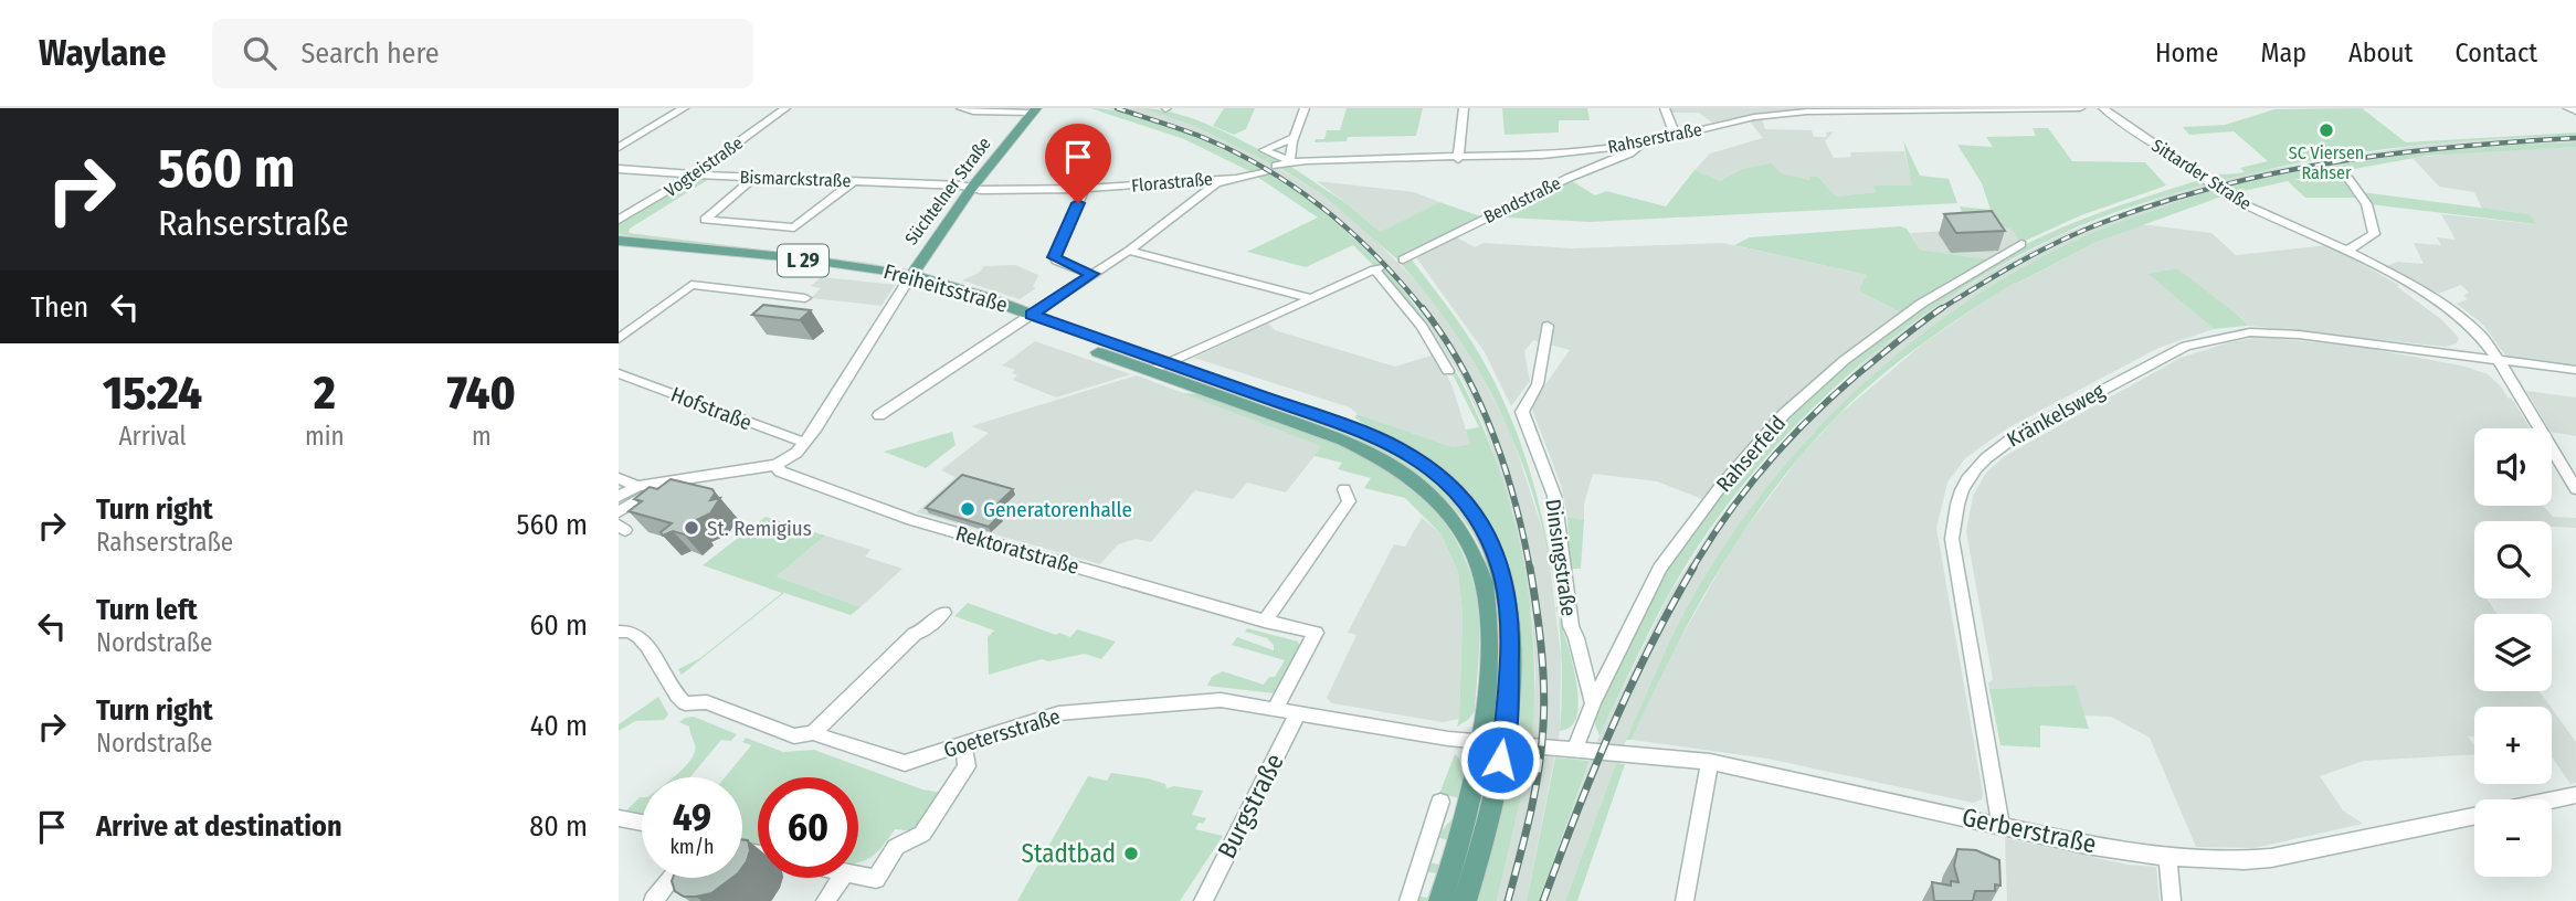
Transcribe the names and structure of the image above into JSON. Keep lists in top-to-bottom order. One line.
{"streets":{"main road":["Süchtelner Straße","L 29","Freiheitsstraße"],"street":["Rahserstraße","Vogteistraße","Sittarder Straße","Bismarckstraße","Florastraße","Bendstraße","Hofstraße","Kränkelsweg","Rahserfeld","Rektoratstraße","Dinsingstraße","Goetersstraße","Burgstraße","Gerberstraße"]},"crossings":[["Rahserstraße","Bendstraße"],["Vogteistraße","Bismarckstraße"],["Sittarder Straße","Kränkelsweg"],["Bismarckstraße","Florastraße"],["Bismarckstraße","Süchtelner Straße"],["Florastraße","Süchtelner Straße"],["Süchtelner Straße","Freiheitsstraße"],["Süchtelner Straße","Hofstraße"],["Süchtelner Straße","Rektoratstraße"],["Freiheitsstraße","Goetersstraße"],["Freiheitsstraße","Gerberstraße"],["Kränkelsweg","Gerberstraße"],["Rahserfeld","Dinsingstraße"],["Rahserfeld","Gerberstraße"],["Goetersstraße","Burgstraße"],["Goetersstraße","Gerberstraße"]],"places":["SC Viersen Rahser","Generatorenhalle","St. Remigius","Stadtbad"],"page":{"header":"Waylane","search":"Search here","nav":["Home","Map","About","Contact"],"turn":["560 m","Rahserstraße"],"then":"Then","eta":["15:24","Arrival","2","min","740","m"],"map_buttons":["+","−"],"list":[{"name":"Turn right","note":"Rahserstraße","value":"560 m"},{"name":"Turn left","note":"Nordstraße","value":"60 m"},{"name":"Turn right","note":"Nordstraße","value":"40 m"},{"name":"Arrive at destination","value":"80 m"}],"speed":"49 km/h","limit":"60"}}
